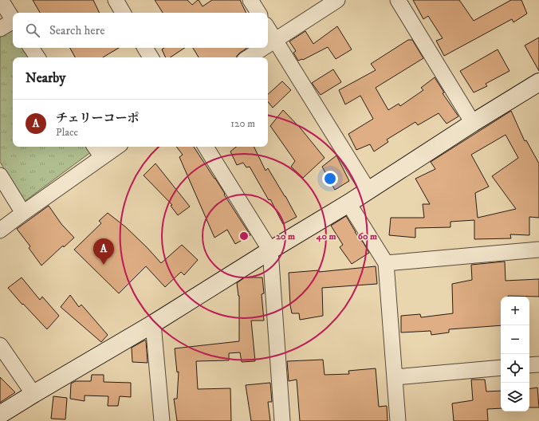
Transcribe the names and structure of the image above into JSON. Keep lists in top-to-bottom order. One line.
{"page":{"search":"Search here","heading":"Nearby","list":[{"mark":"A","name":"チェリーコーポ","note":"Place","value":"120 m"}],"pins":"A","map_buttons":["+","−"]},"rings":["20 m","40 m","60 m"]}
